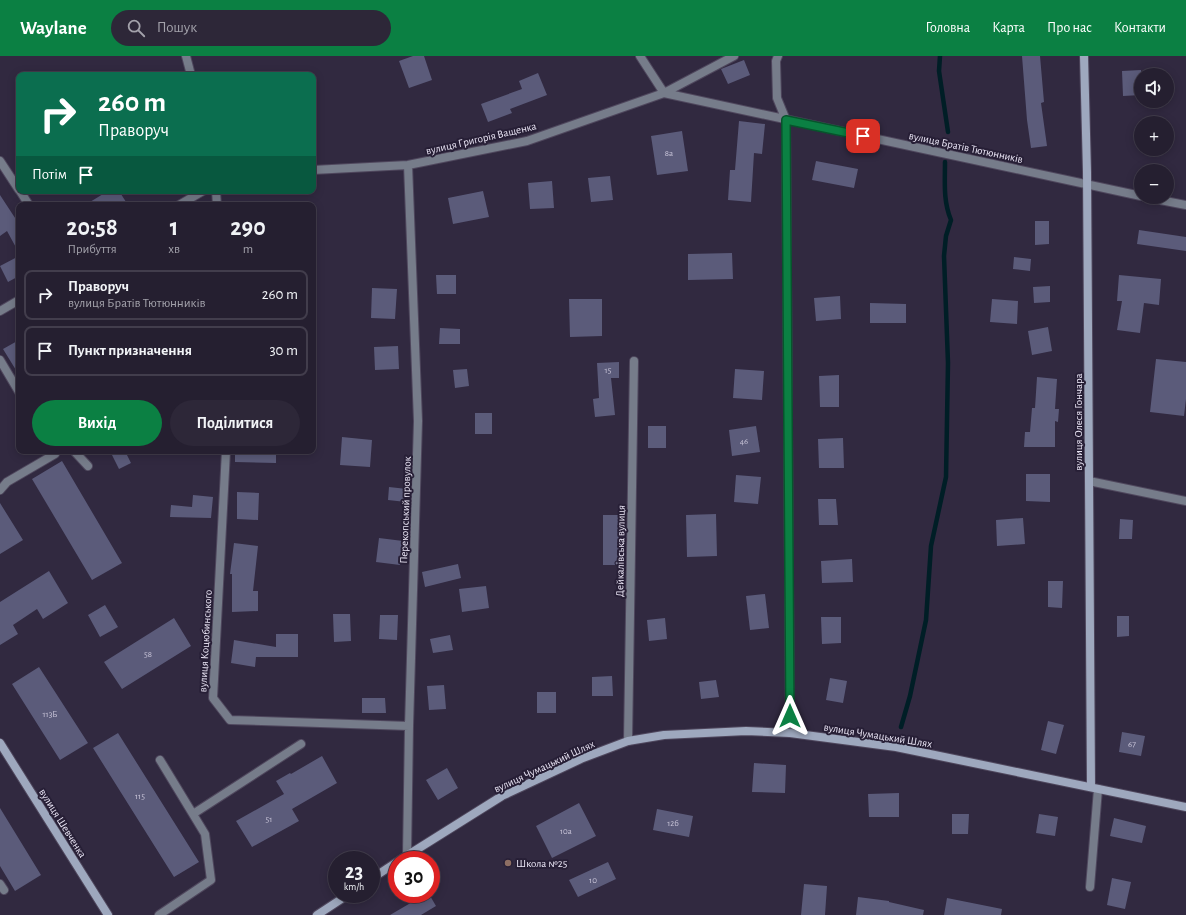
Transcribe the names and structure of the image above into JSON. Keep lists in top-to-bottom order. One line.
{"streets":{"main road":["вулиця Олеся Гончара","вулиця Чумацький Шлях","вулиця Шевченка"],"street":["вулиця Григорія Ващенка","вулиця Братів Тютюнників","Перекопський провулок","Дейкалівська вулиця","вулиця Коцюбинського"]},"crossings":[["вулиця Григорія Ващенка","вулиця Братів Тютюнників"],["вулиця Григорія Ващенка","Перекопський провулок"],["вулиця Братів Тютюнників","вулиця Олеся Гончара"],["вулиця Олеся Гончара","вулиця Чумацький Шлях"],["Перекопський провулок","вулиця Коцюбинського"],["Дейкалівська вулиця","вулиця Чумацький Шлях"]],"places":["Школа №25"],"house_numbers":["8а","15","46","58","113Б","67","115","51","12б","10а","10"],"page":{"header":"Waylane","search":"Пошук","nav":["Головна","Карта","Про нас","Контакти"],"map_buttons":["+","−"],"turn":["260 m","Праворуч"],"then":"Потім","eta":["20:58","Прибуття","1","хв","290","m"],"list":[{"name":"Праворуч","note":"вулиця Братів Тютюнників","value":"260 m"},{"name":"Пункт призначення","value":"30 m"}],"buttons":["Вихід","Поділитися"],"speed":"23 km/h","limit":"30"}}
